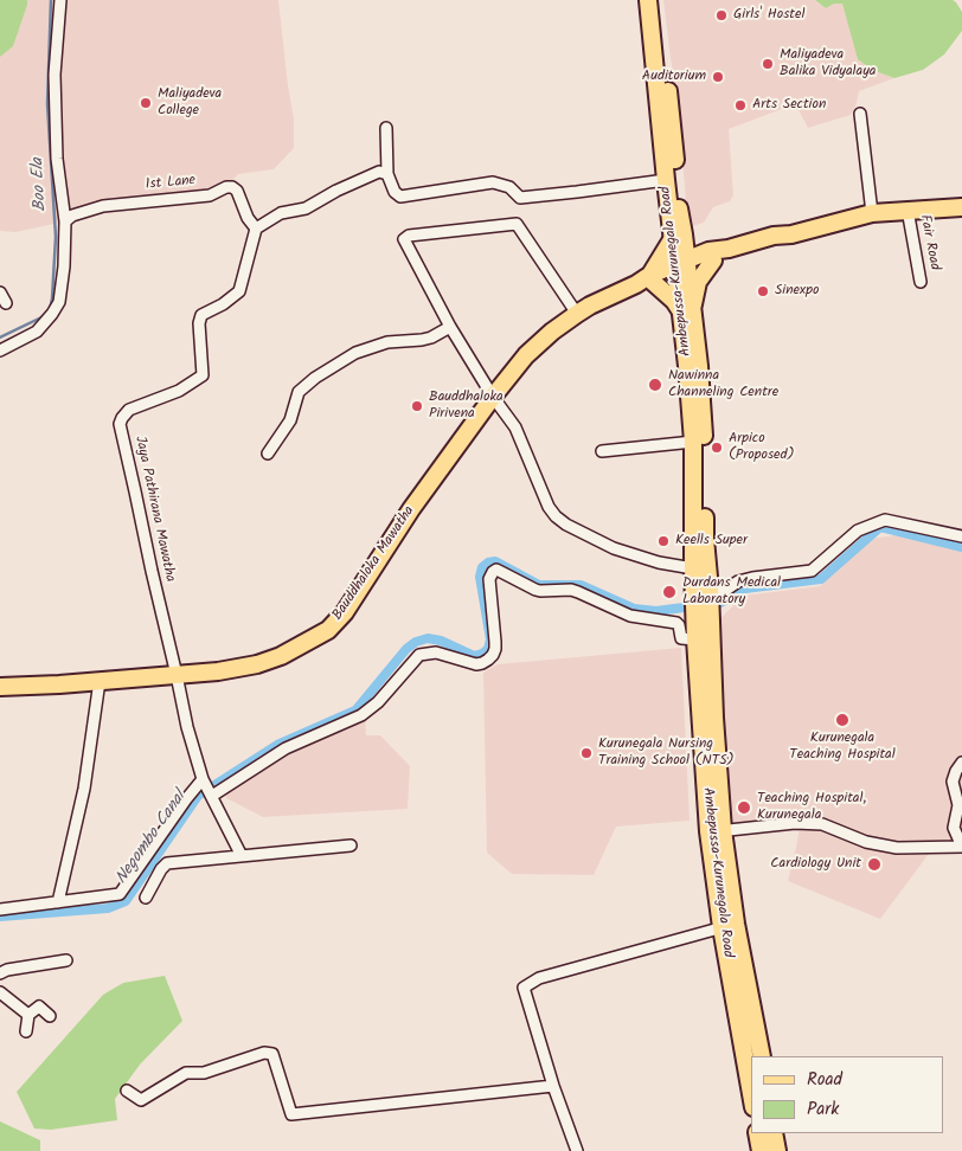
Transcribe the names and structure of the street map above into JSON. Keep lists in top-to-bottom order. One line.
{"streets":{"main road":["Ambepussa-Kurunegala Road","Bauddhaloka Mawatha"],"street":["1st Lane","Fair Road","Jaya Pathirana Mawatha"]},"crossings":[["1st Lane","Jaya Pathirana Mawatha"],["Fair Road","Bauddhaloka Mawatha"],["Ambepussa-Kurunegala Road","Bauddhaloka Mawatha"],["Jaya Pathirana Mawatha","Bauddhaloka Mawatha"]],"water":["Boo Ela","Negombo Canal"],"places":["Girls' Hostel","Maliyadeva Balika Vidyalaya","Auditorium","Maliyadeva College","Arts Section","Sinexpo","Nawinna Channeling Centre","Bauddhaloka Pirivena","Arpico (Proposed)","Keells Super","Durdans Medical Laboratory","Kurunegala Teaching Hospital","Kurunegala Nursing Training School (NTS)","Teaching Hospital, Kurunegala","Cardiology Unit"],"legend":["Road","Park"]}
